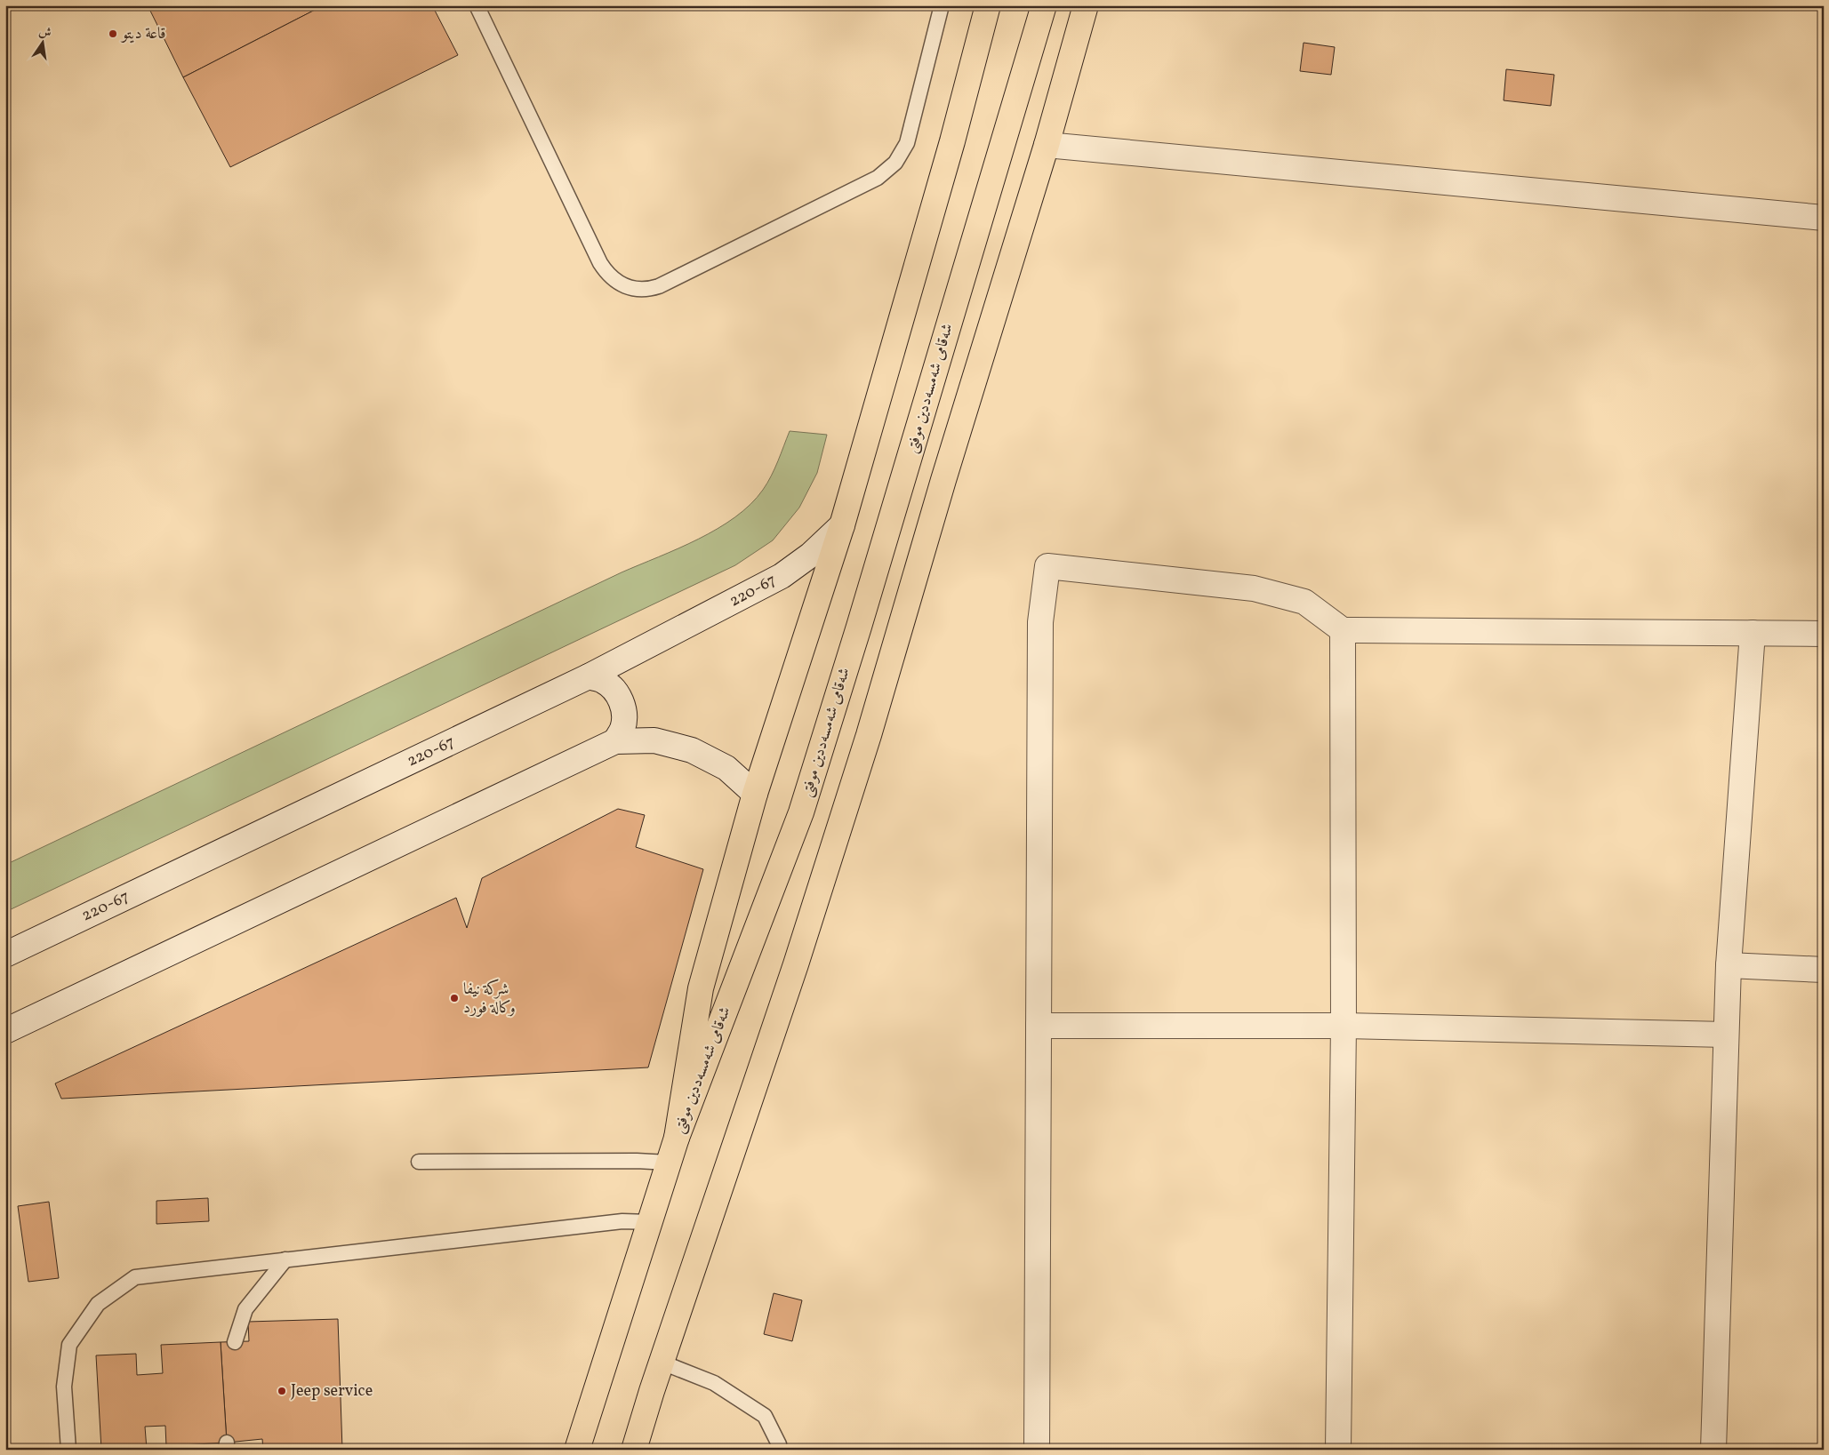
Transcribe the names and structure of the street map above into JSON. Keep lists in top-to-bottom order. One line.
{"streets":{"main road":["شەقامی شەمسەددین موفتی"],"street":["220-67"]},"places":["قاعة ديتو","شركة نيفا وكالة فورد","Jeep service"],"north":"top"}
